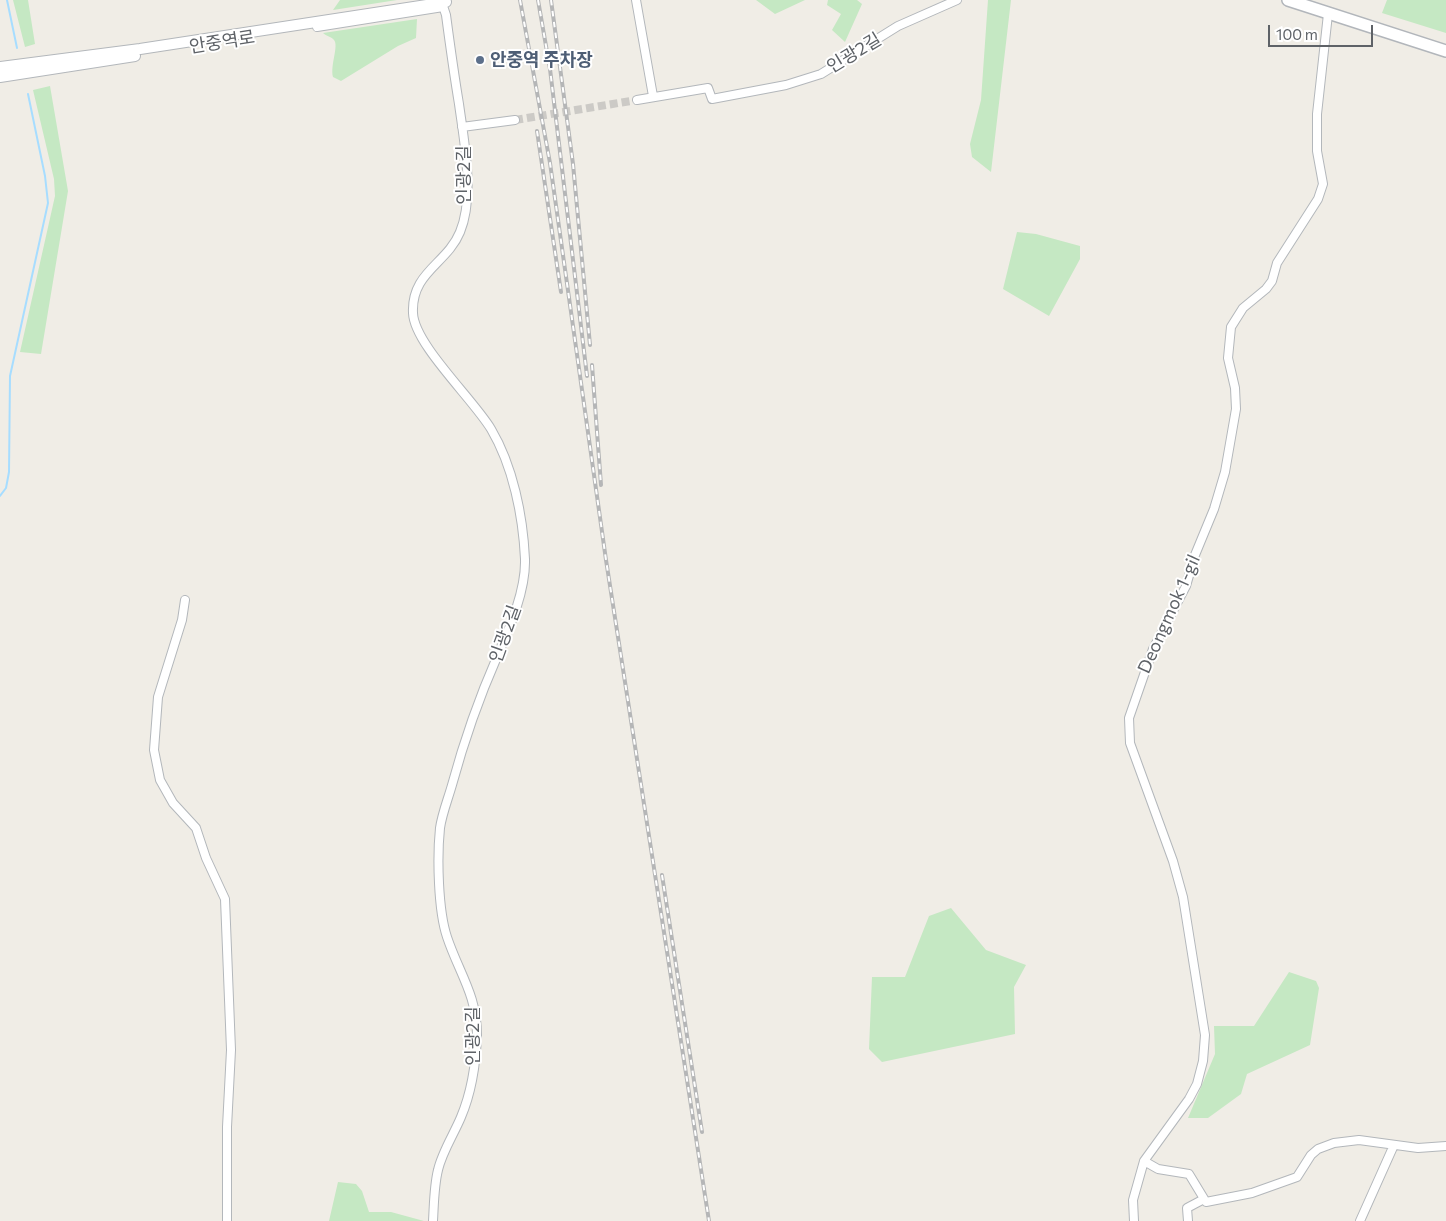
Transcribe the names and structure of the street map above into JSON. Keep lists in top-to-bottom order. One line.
{"streets":{"street":["안중역로","인광2길","Deongmok 1-gil"]},"places":["안중역 주차장"],"scale_bar":"100 m"}
